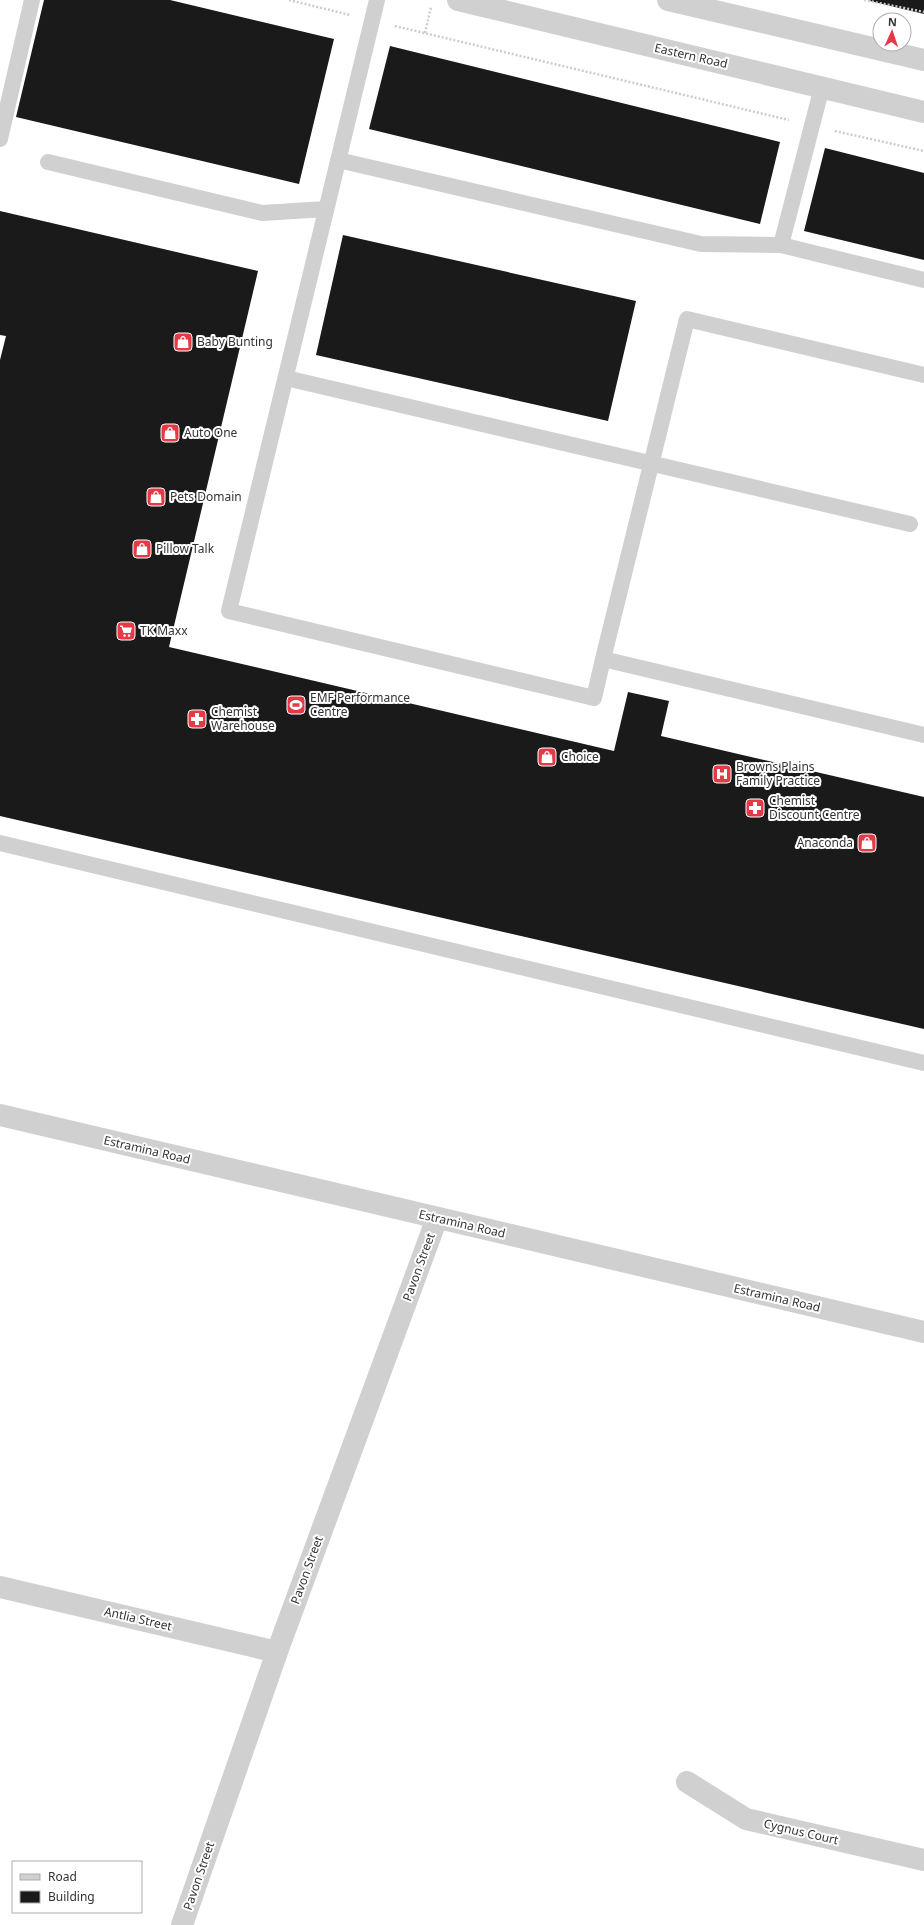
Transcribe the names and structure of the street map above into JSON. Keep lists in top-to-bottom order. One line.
{"streets":{"street":["Eastern Road","Estramina Road","Pavon Street","Antlia Street","Cygnus Court"]},"crossings":[["Estramina Road","Pavon Street"],["Pavon Street","Antlia Street"]],"places":{"shop":["Baby Bunting","Auto One","Pets Domain","Pillow Talk","Choice","Anaconda"],"supermarket":["TK Maxx"],"sports":["EMF Performance Centre"],"pharmacy":["Chemist Warehouse","Chemist Discount Centre"],"hospital":["Browns Plains Family Practice"]},"legend":["Road","Building"],"north":"top"}
